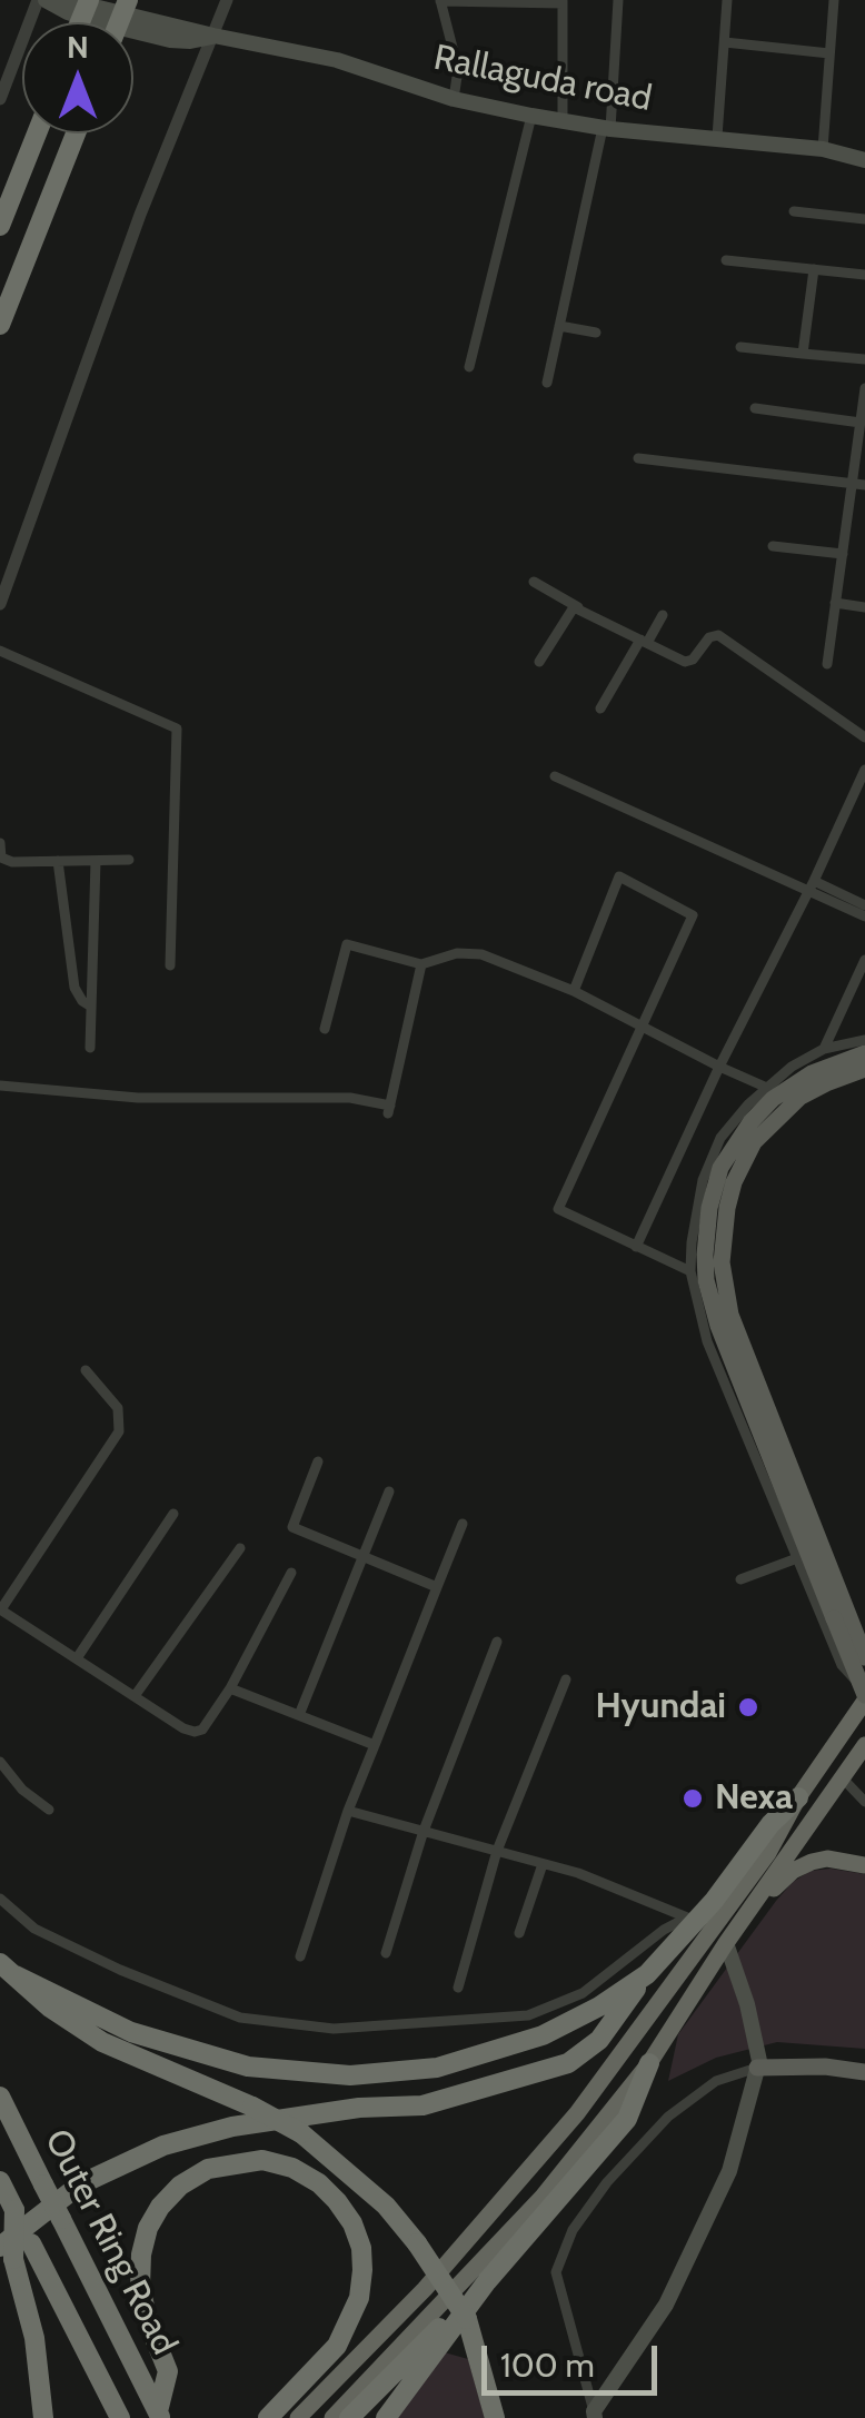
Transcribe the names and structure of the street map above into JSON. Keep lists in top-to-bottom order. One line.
{"streets":{"highway":["Outer Ring Road"],"main road":["Rallaguda road"]},"places":["Hyundai","Nexa"],"scale_bar":"100 m","north":"top"}
